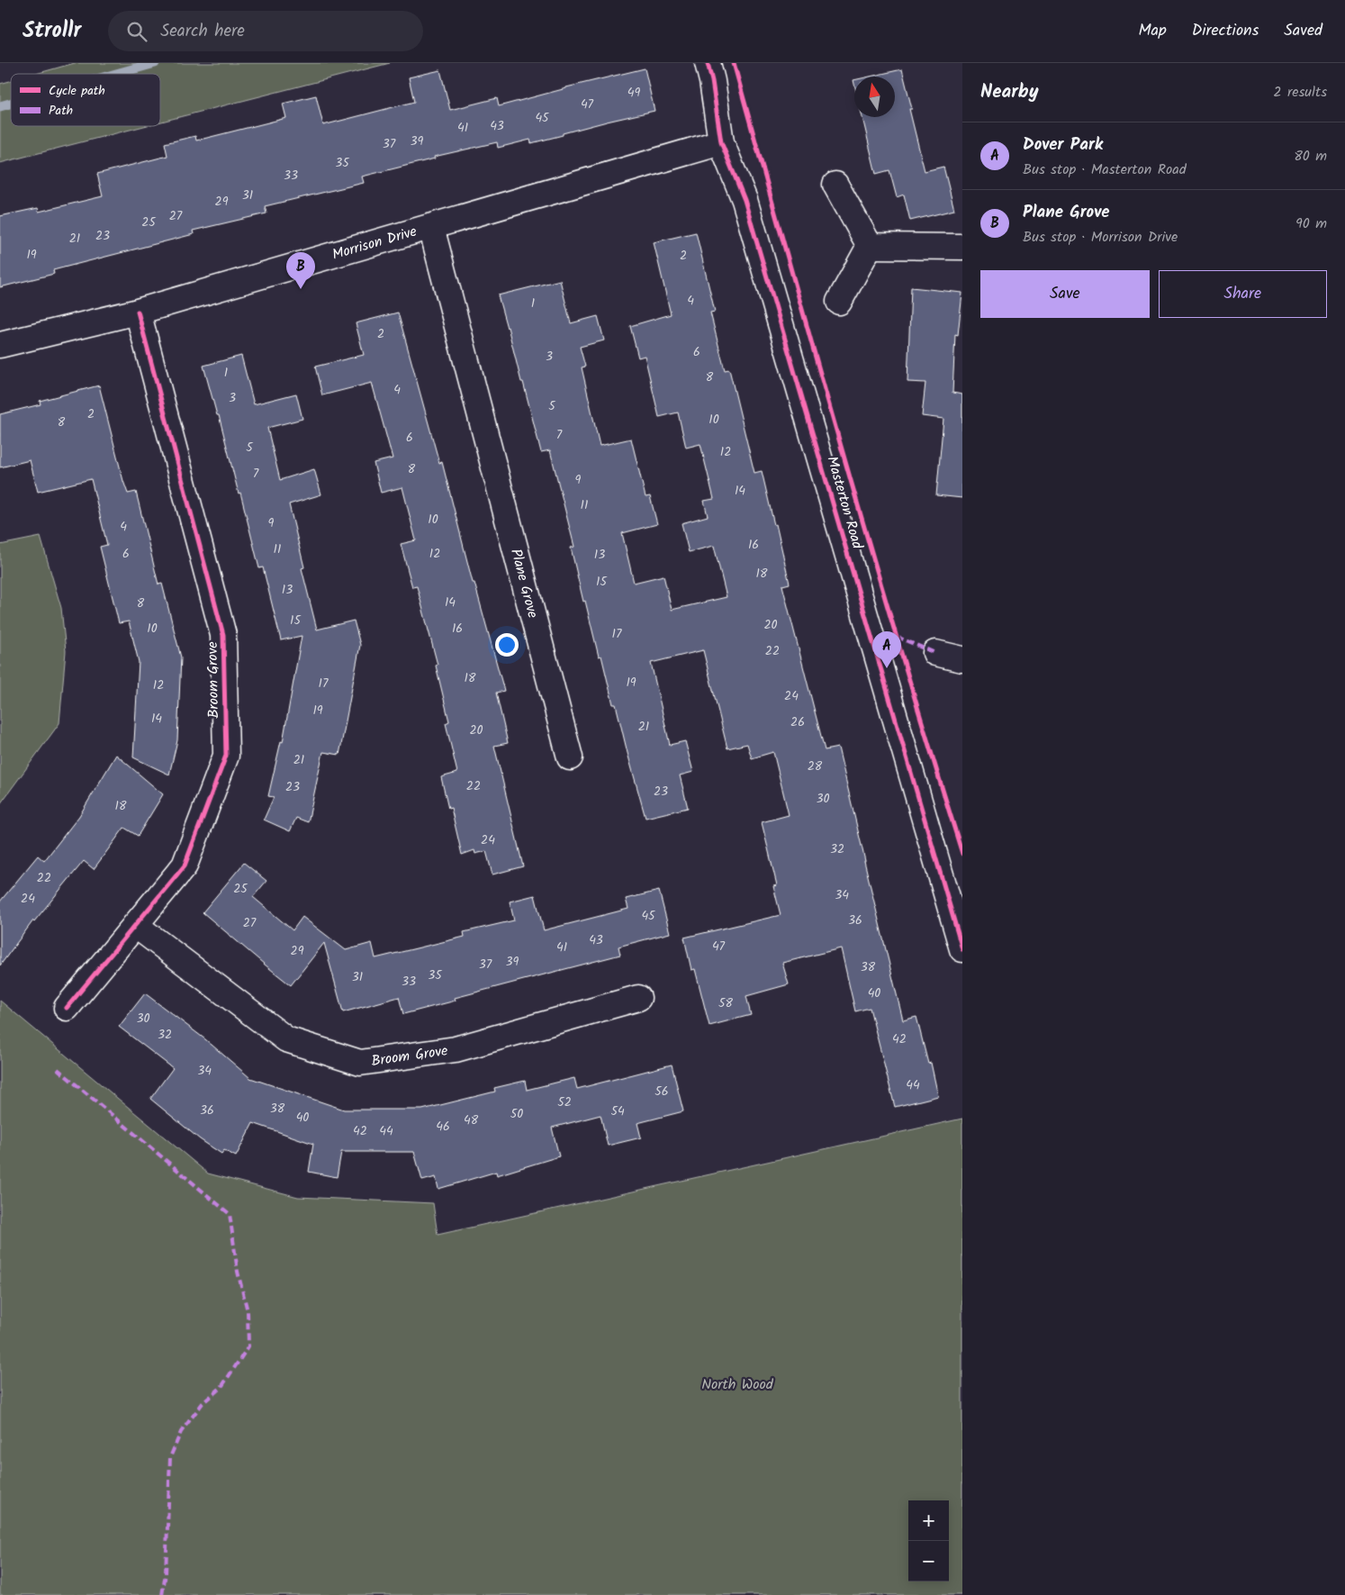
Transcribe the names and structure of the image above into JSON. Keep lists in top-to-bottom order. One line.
{"streets":{"street":["Morrison Drive","Masterton Road","Plane Grove","Broom Grove"]},"crossings":[["Morrison Drive","Masterton Road"],["Morrison Drive","Plane Grove"],["Morrison Drive","Broom Grove"]],"parks":["North Wood"],"house_numbers":["49","47","45","43","41","39","37","35","33","31","29","27","25","23","21","19","2","4","1","2","6","3","1","8","4","3","5","2","10","8","7","6","5","12","8","7","9","14","11","10","9","4","16","11","6","12","13","18","15","13","14","8","15","20","10","16","17","22","18","19","17","12","24","19","14","26","21","20","21","28","22","23","23","30","18","24","32","22","25","34","24","45","36","27","43","47","41","29","39","37","38","35","31","33","40","58","30","32","42","34","44","56","52","38","36","54","50","40","48","46","42","44"],"legend":["Cycle path","Path"],"north":"top","page":{"header":"Strollr","search":"Search here","nav":["Map","Directions","Saved"],"heading":["Nearby","2 results"],"list":[{"mark":"A","name":"Dover Park","note":"Bus stop · Masterton Road","value":"80 m"},{"mark":"B","name":"Plane Grove","note":"Bus stop · Morrison Drive","value":"90 m"}],"pins":["B","A"],"buttons":["Save","Share"],"map_buttons":["+","−"]}}
